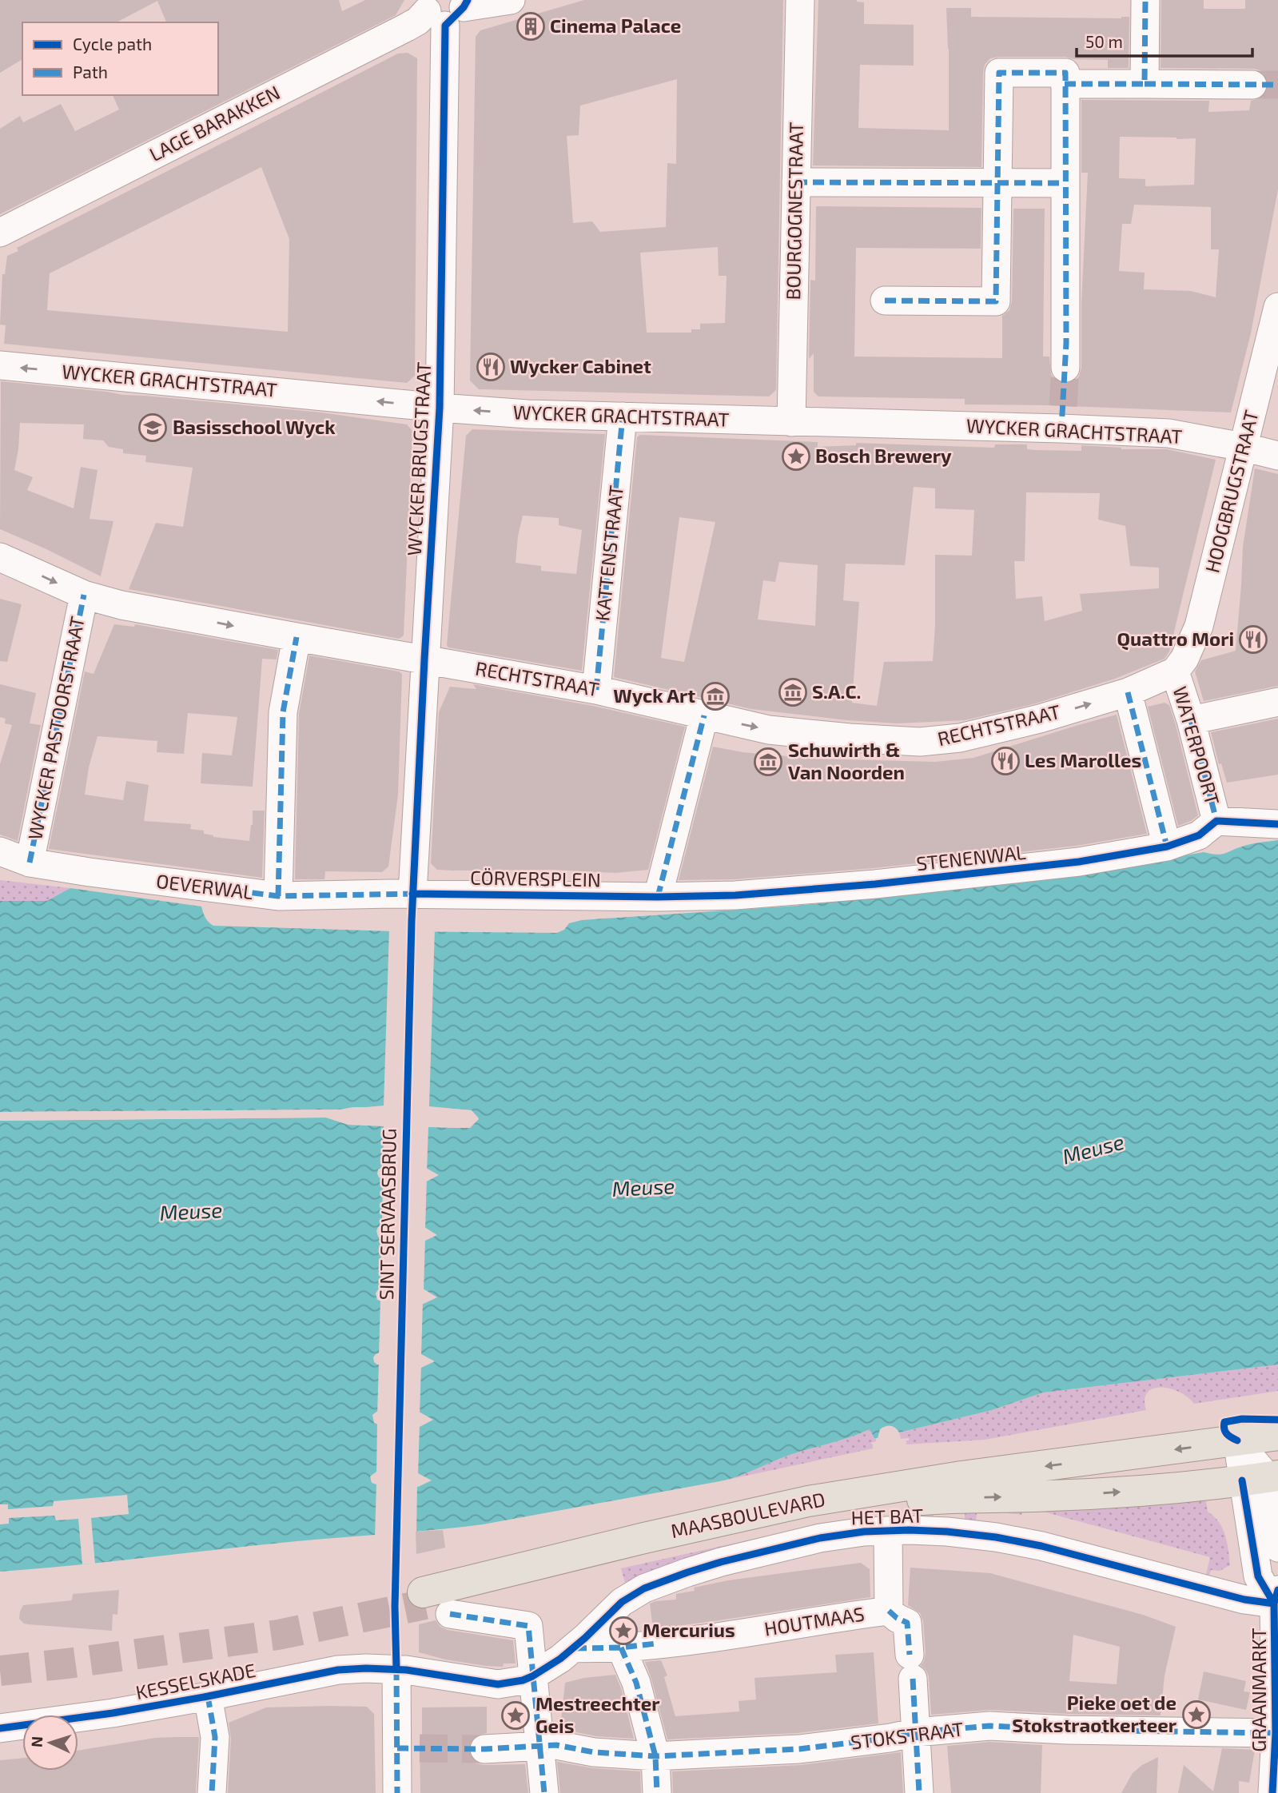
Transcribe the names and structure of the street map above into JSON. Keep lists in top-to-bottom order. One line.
{"streets":{"main road":["MAASBOULEVARD"],"street":["LAGE BARAKKEN","BOURGOGNESTRAAT","WYCKER GRACHTSTRAAT","WYCKER BRUGSTRAAT","HOOGBRUGSTRAAT","KATTENSTRAAT","RECHTSTRAAT","WYCKER PASTOORSTRAAT","WATERPOORT","STENENWAL","CÖRVERSPLEIN","OEVERWAL","HET BAT","HOUTMAAS","KESSELSKADE","GRAANMARKT","STOKSTRAAT"],"cycle path":["SINT SERVAASBRUG"]},"crossings":[["LAGE BARAKKEN","WYCKER BRUGSTRAAT"],["BOURGOGNESTRAAT","WYCKER GRACHTSTRAAT"],["WYCKER GRACHTSTRAAT","WYCKER BRUGSTRAAT"],["WYCKER GRACHTSTRAAT","HOOGBRUGSTRAAT"],["WYCKER GRACHTSTRAAT","KATTENSTRAAT"],["WYCKER BRUGSTRAAT","RECHTSTRAAT"],["WYCKER BRUGSTRAAT","CÖRVERSPLEIN"],["WYCKER BRUGSTRAAT","OEVERWAL"],["HOOGBRUGSTRAAT","RECHTSTRAAT"],["HOOGBRUGSTRAAT","WATERPOORT"],["KATTENSTRAAT","RECHTSTRAAT"],["RECHTSTRAAT","WYCKER PASTOORSTRAAT"],["RECHTSTRAAT","WATERPOORT"],["WYCKER PASTOORSTRAAT","OEVERWAL"],["WATERPOORT","STENENWAL"],["STENENWAL","CÖRVERSPLEIN"],["CÖRVERSPLEIN","OEVERWAL"],["MAASBOULEVARD","HET BAT"],["MAASBOULEVARD","GRAANMARKT"],["HET BAT","HOUTMAAS"],["HET BAT","KESSELSKADE"],["HET BAT","GRAANMARKT"],["GRAANMARKT","STOKSTRAAT"]],"one_way":["WYCKER GRACHTSTRAAT","RECHTSTRAAT"],"water":["Meuse"],"places":{"building":["Cinema Palace"],"restaurant":["Wycker Cabinet","Quattro Mori","Les Marolles"],"school or university":["Basisschool Wyck"],"place":["Bosch Brewery","Mercurius","Pieke oet de Stokstraotkerteer","Mestreechter Geis"],"museum":["S.A.C.","Wyck Art","Schuwirth & Van Noorden"]},"legend":["Cycle path","Path"],"scale_bar":"50 m","north":"left"}
